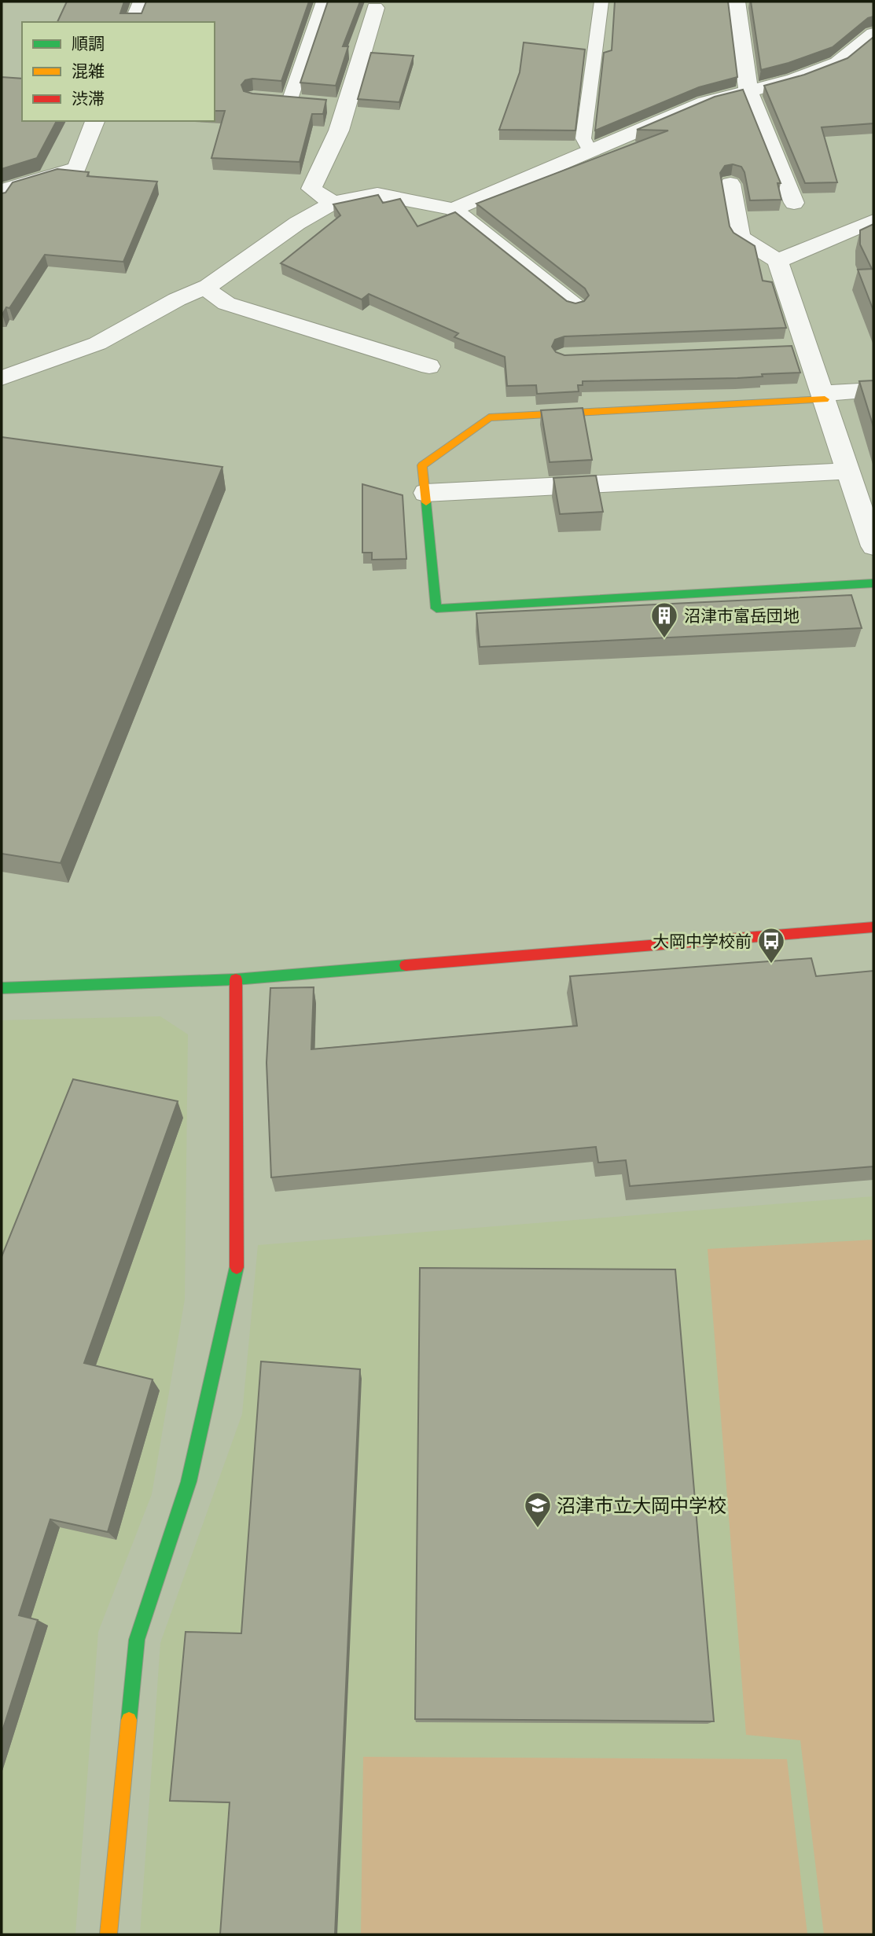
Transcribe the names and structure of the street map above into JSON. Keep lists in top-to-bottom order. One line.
{"places":{"building":["沼津市富岳団地"],"bus stop":["大岡中学校前"],"school or university":["沼津市立大岡中学校"]},"legend":["順調","混雑","渋滞"]}
